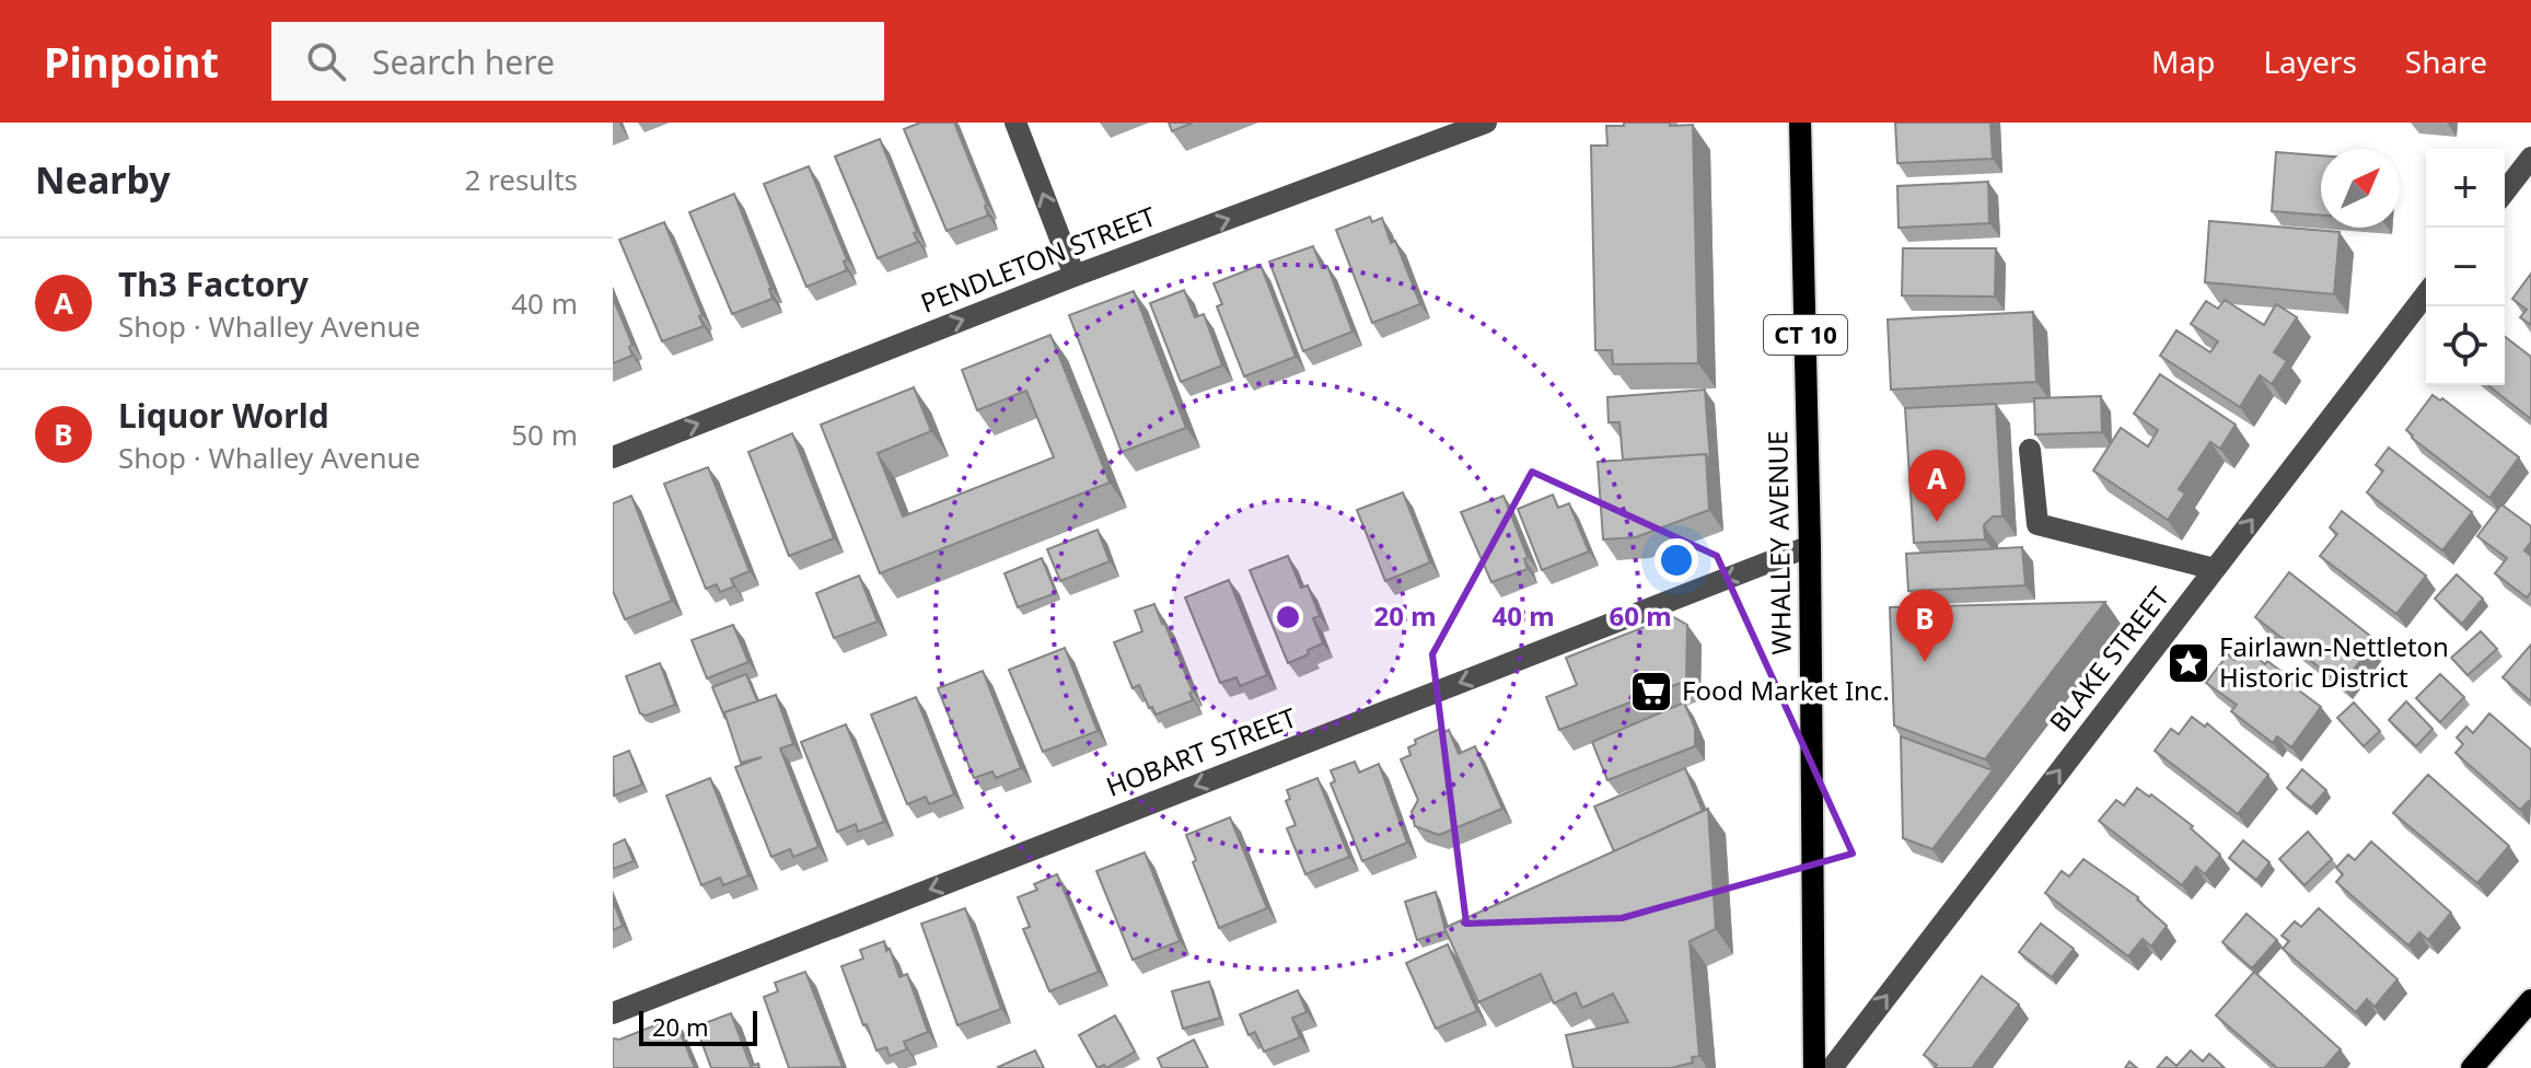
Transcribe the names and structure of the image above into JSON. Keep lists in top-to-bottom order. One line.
{"streets":{"main road":["CT 10","WHALLEY AVENUE"],"street":["PENDLETON STREET","BLAKE STREET","HOBART STREET"]},"crossings":[["WHALLEY AVENUE","HOBART STREET"]],"one_way":["PENDLETON STREET","BLAKE STREET","HOBART STREET"],"places":{"place":["Fairlawn-Nettleton Historic District"],"supermarket":["Food Market Inc."]},"scale_bar":"20 m","north":"top right","page":{"header":"Pinpoint","search":"Search here","nav":["Map","Layers","Share"],"heading":["Nearby","2 results"],"map_buttons":["+","−"],"list":[{"mark":"A","name":"Th3 Factory","note":"Shop · Whalley Avenue","value":"40 m"},{"mark":"B","name":"Liquor World","note":"Shop · Whalley Avenue","value":"50 m"}],"pins":["A","B"],"scale":"20 m"},"rings":["20 m","40 m","60 m"]}
